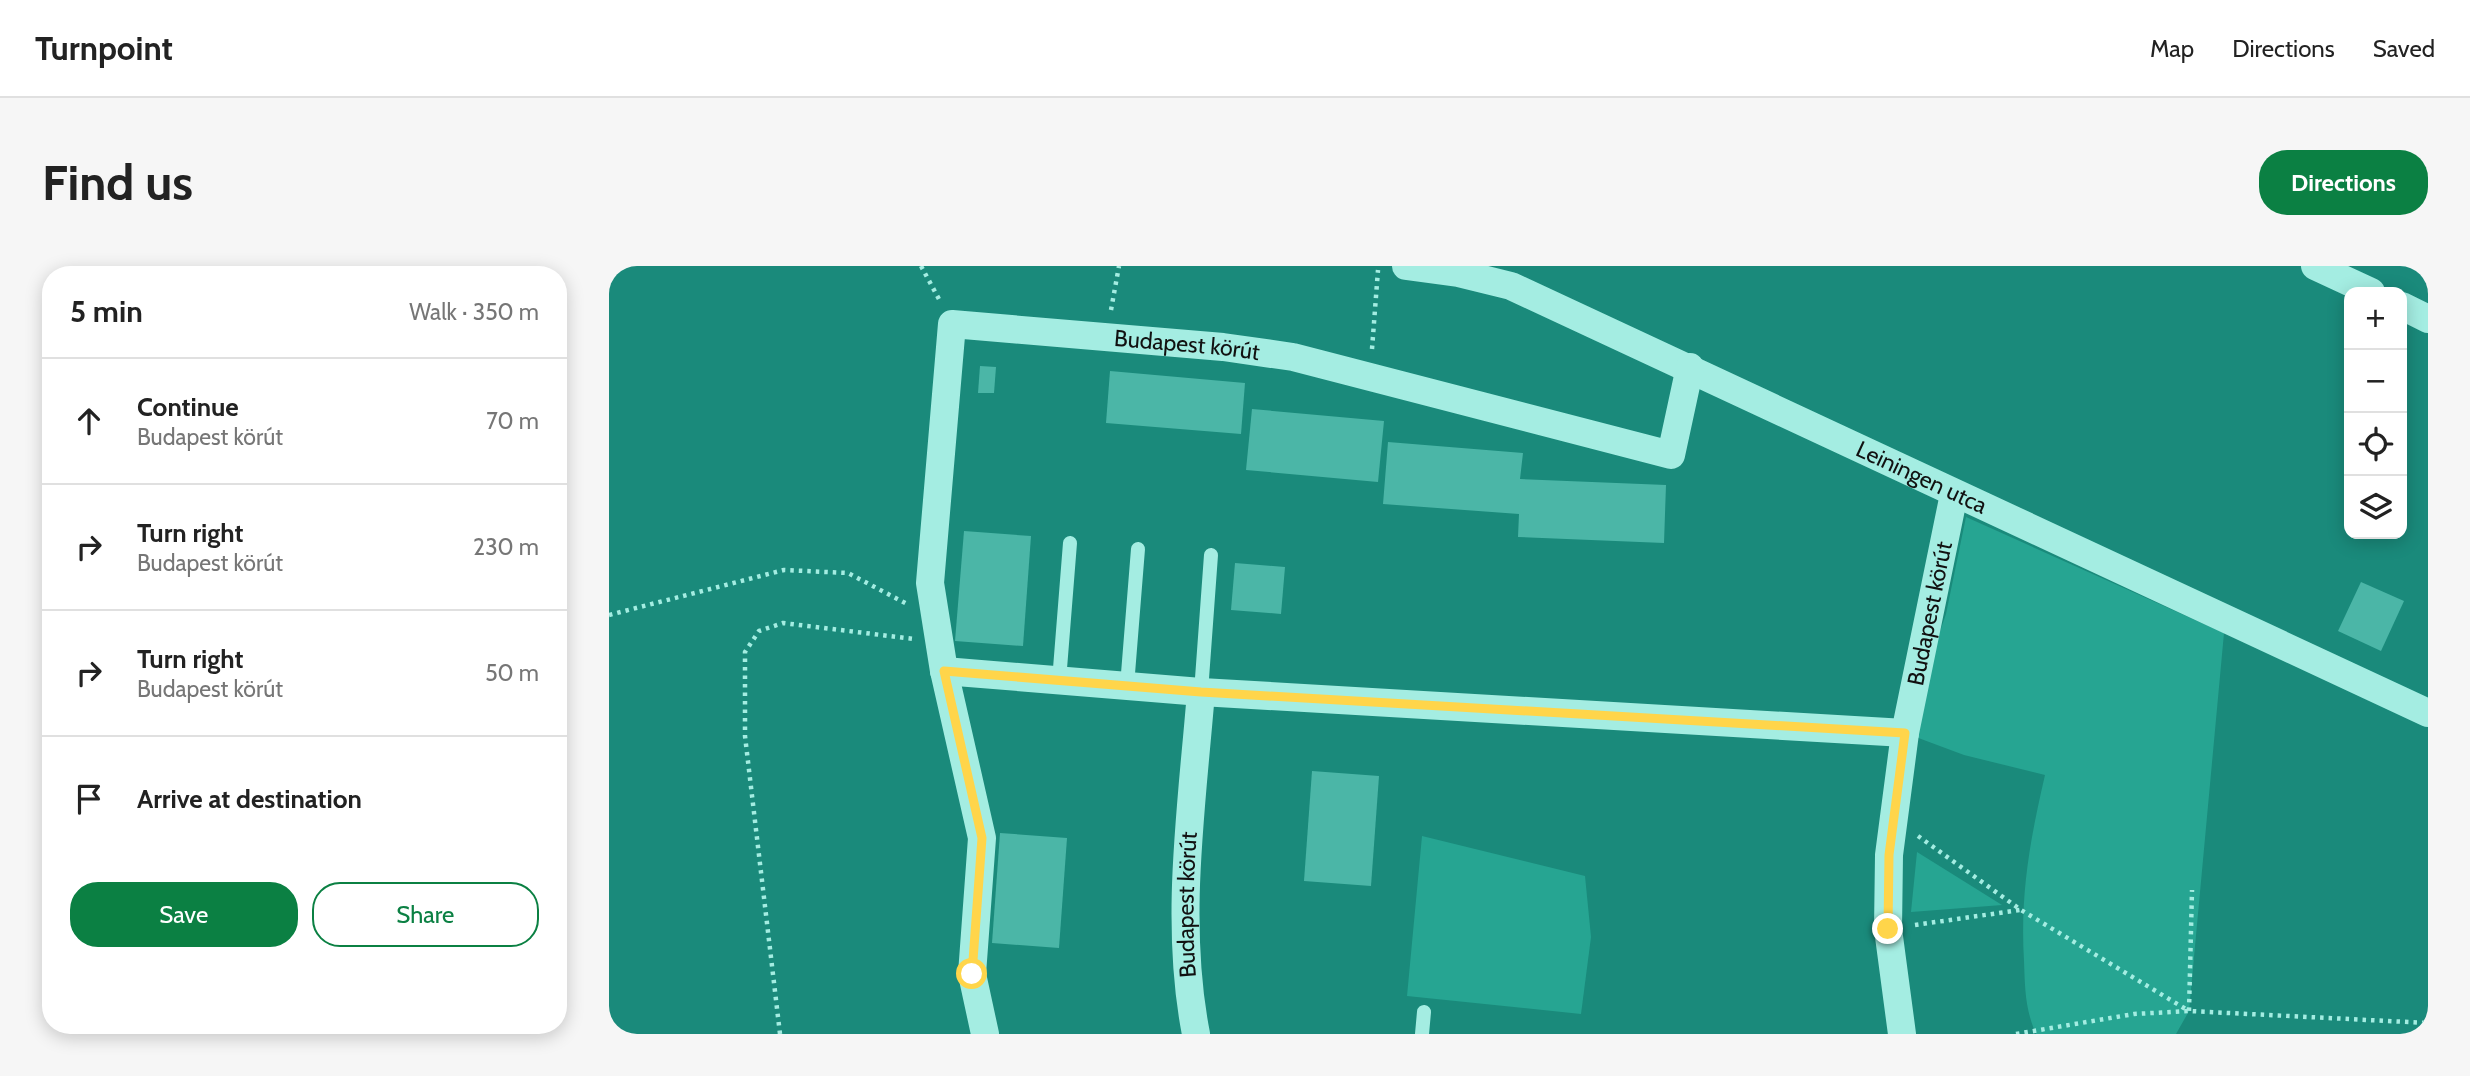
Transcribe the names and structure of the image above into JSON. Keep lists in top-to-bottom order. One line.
{"streets":{"street":["Budapest körút","Leiningen utca"]},"crossings":[["Budapest körút","Leiningen utca"]],"page":{"header":"Turnpoint","nav":["Map","Directions","Saved"],"buttons":["Directions",["Save","Share"]],"title":"Find us","heading":["5 min","Walk · 350 m"],"map_buttons":["+","−"],"list":[["Continue","Budapest körút","70 m"],["Turn right","Budapest körút","230 m"],["Turn right","Budapest körút","50 m"],"Arrive at destination"]}}
